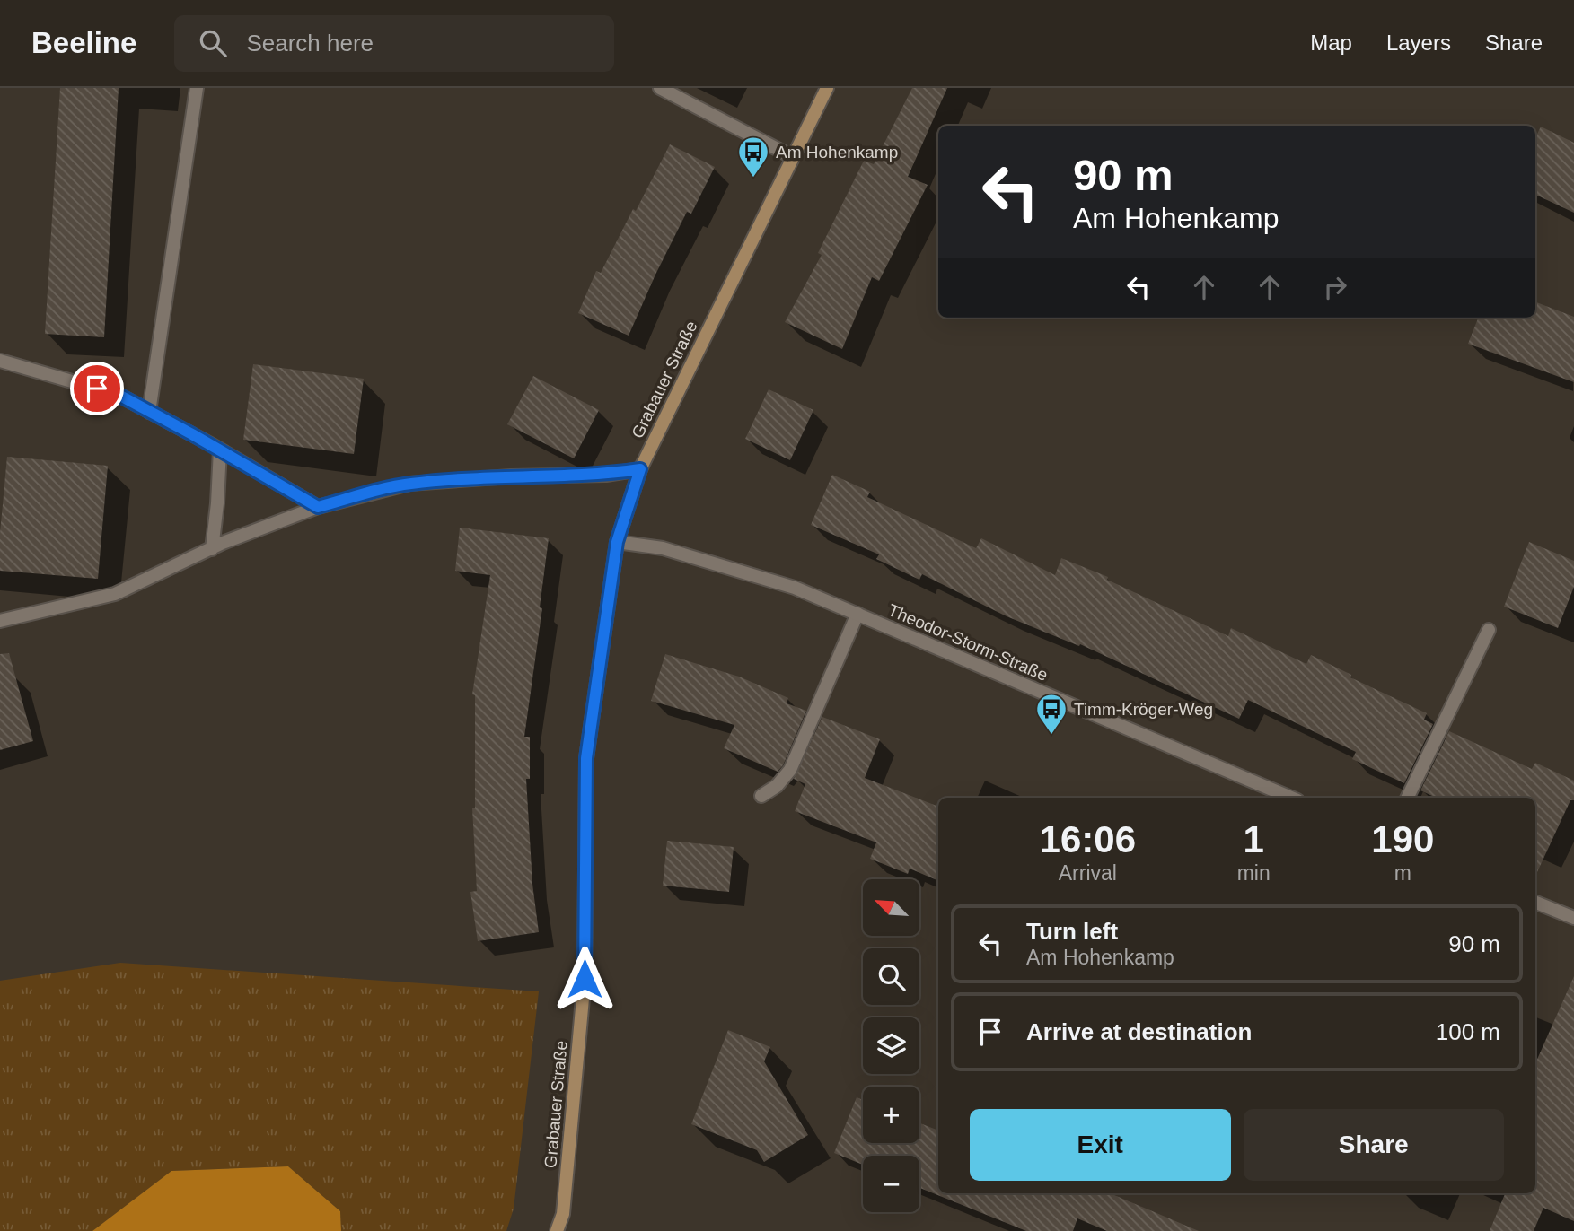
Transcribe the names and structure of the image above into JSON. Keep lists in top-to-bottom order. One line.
{"streets":{"main road":["Grabauer Straße"],"street":["Theodor-Storm-Straße"]},"crossings":[["Grabauer Straße","Theodor-Storm-Straße"]],"places":{"bus stop":["Am Hohenkamp","Timm-Kröger-Weg"]},"north":"top left","page":{"header":"Beeline","search":"Search here","nav":["Map","Layers","Share"],"turn":["90 m","Am Hohenkamp"],"eta":["16:06","Arrival","1","min","190","m"],"map_buttons":["+","−"],"list":[{"name":"Turn left","note":"Am Hohenkamp","value":"90 m"},{"name":"Arrive at destination","value":"100 m"}],"buttons":["Exit","Share"]}}
